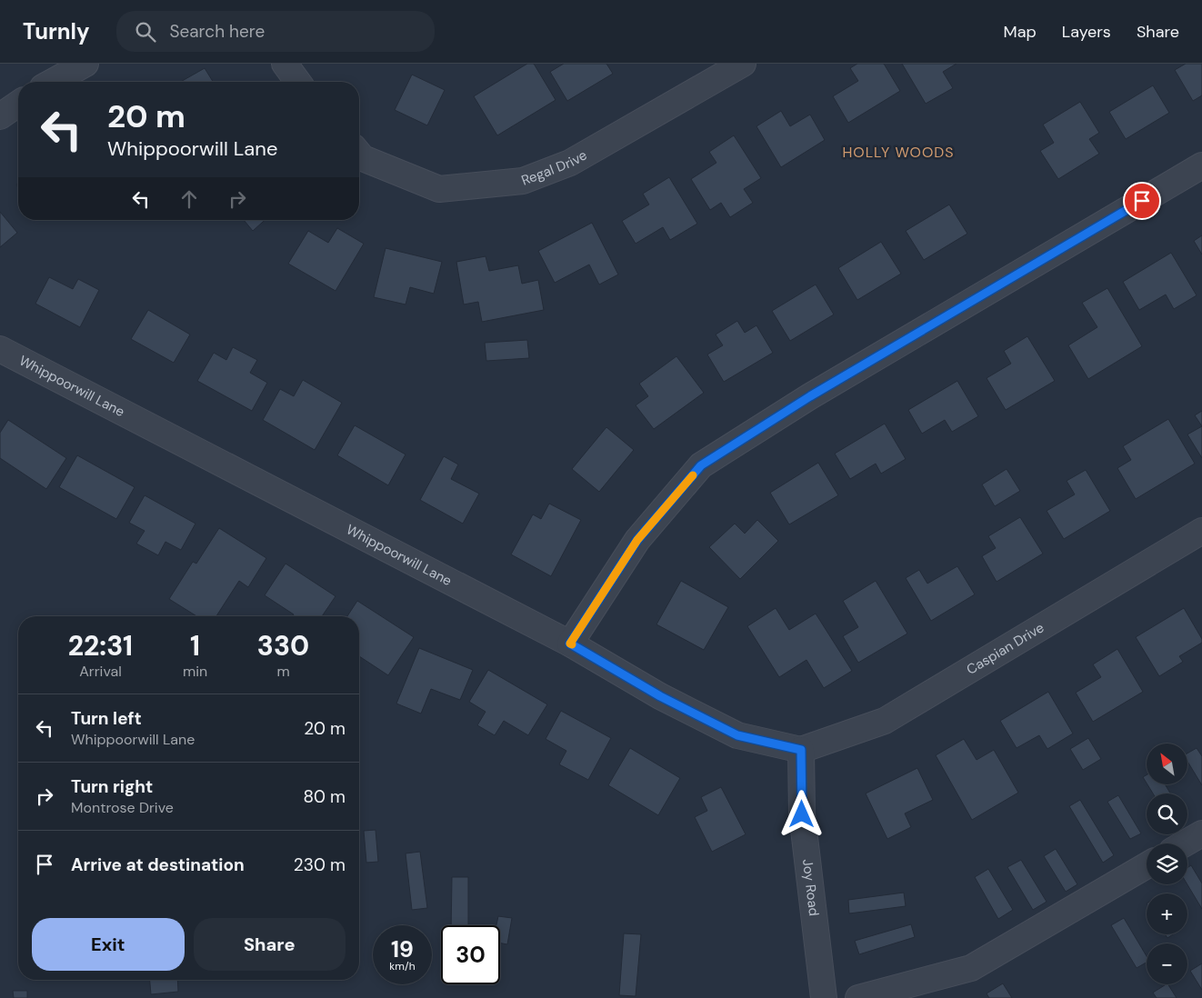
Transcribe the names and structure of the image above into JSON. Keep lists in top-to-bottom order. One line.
{"streets":{"street":["Regal Drive","Whippoorwill Lane","Caspian Drive","Joy Road"]},"crossings":[["Whippoorwill Lane","Caspian Drive"],["Whippoorwill Lane","Joy Road"],["Caspian Drive","Joy Road"]],"districts":["HOLLY WOODS"],"north":"top left","page":{"header":"Turnly","search":"Search here","nav":["Map","Layers","Share"],"turn":["20 m","Whippoorwill Lane"],"eta":["22:31","Arrival","1","min","330","m"],"list":[{"name":"Turn left","note":"Whippoorwill Lane","value":"20 m"},{"name":"Turn right","note":"Montrose Drive","value":"80 m"},{"name":"Arrive at destination","value":"230 m"}],"map_buttons":["+","−"],"buttons":["Exit","Share"],"speed":"19 km/h","limit":"30"}}
